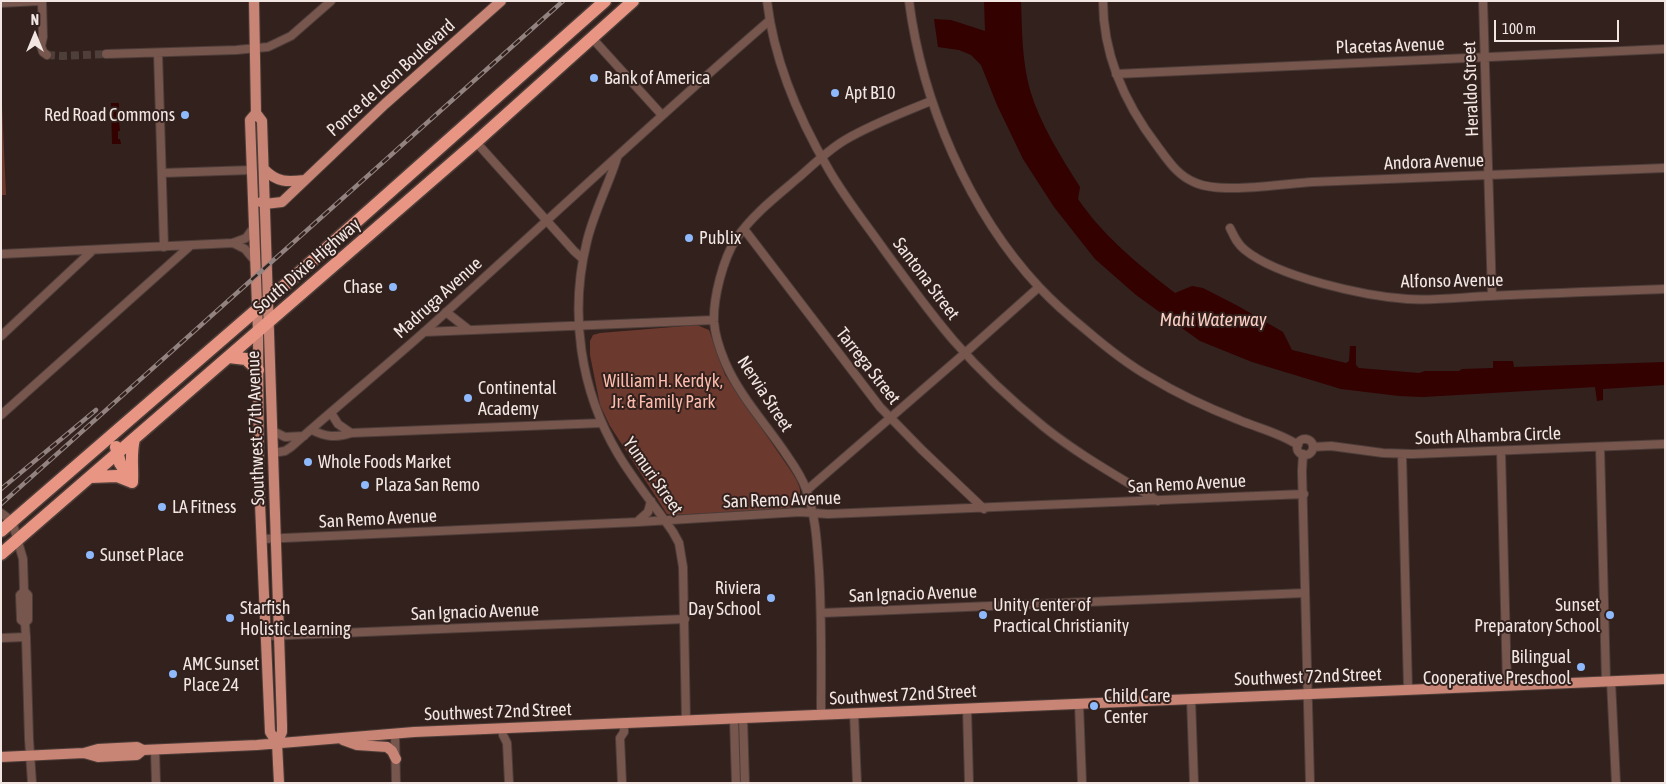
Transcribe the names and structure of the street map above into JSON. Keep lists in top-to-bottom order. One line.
{"streets":{"highway":["South Dixie Highway"],"main road":["Ponce de Leon Boulevard","Southwest 57th Avenue","Southwest 72nd Street"],"street":["Placetas Avenue","Heraldo Street","Andora Avenue","Santona Street","Alfonso Avenue","Madruga Avenue","Tarrega Street","Nervia Street","South Alhambra Circle","Yumuri Street","San Remo Avenue","San Ignacio Avenue"]},"crossings":[["Placetas Avenue","Heraldo Street"],["Placetas Avenue","Andora Avenue"],["Ponce de Leon Boulevard","Southwest 57th Avenue"],["Heraldo Street","Andora Avenue"],["Heraldo Street","Alfonso Avenue"],["South Dixie Highway","Southwest 57th Avenue"],["Santona Street","Madruga Avenue"],["Santona Street","Nervia Street"],["Santona Street","San Remo Avenue"],["Madruga Avenue","Southwest 57th Avenue"],["Madruga Avenue","Yumuri Street"],["Tarrega Street","Nervia Street"],["Tarrega Street","San Remo Avenue"],["Nervia Street","San Remo Avenue"],["Nervia Street","San Ignacio Avenue"],["Nervia Street","Southwest 72nd Street"],["Southwest 57th Avenue","San Remo Avenue"],["Southwest 57th Avenue","San Ignacio Avenue"],["Southwest 57th Avenue","Southwest 72nd Street"],["Yumuri Street","San Remo Avenue"],["Yumuri Street","San Ignacio Avenue"],["Yumuri Street","Southwest 72nd Street"]],"water":["Mahi Waterway"],"parks":["William H. Kerdyk, Jr. & Family Park"],"places":["Bank of America","Apt B10","Red Road Commons","Publix","Chase","Continental Academy","Whole Foods Market","Plaza San Remo","LA Fitness","Sunset Place","Riviera Day School","Unity Center of Practical Christianity","Sunset Preparatory School","Starfish Holistic Learning","Bilingual Cooperative Preschool","AMC Sunset Place 24","Child Care Center"],"scale_bar":"100 m","north":"top"}
